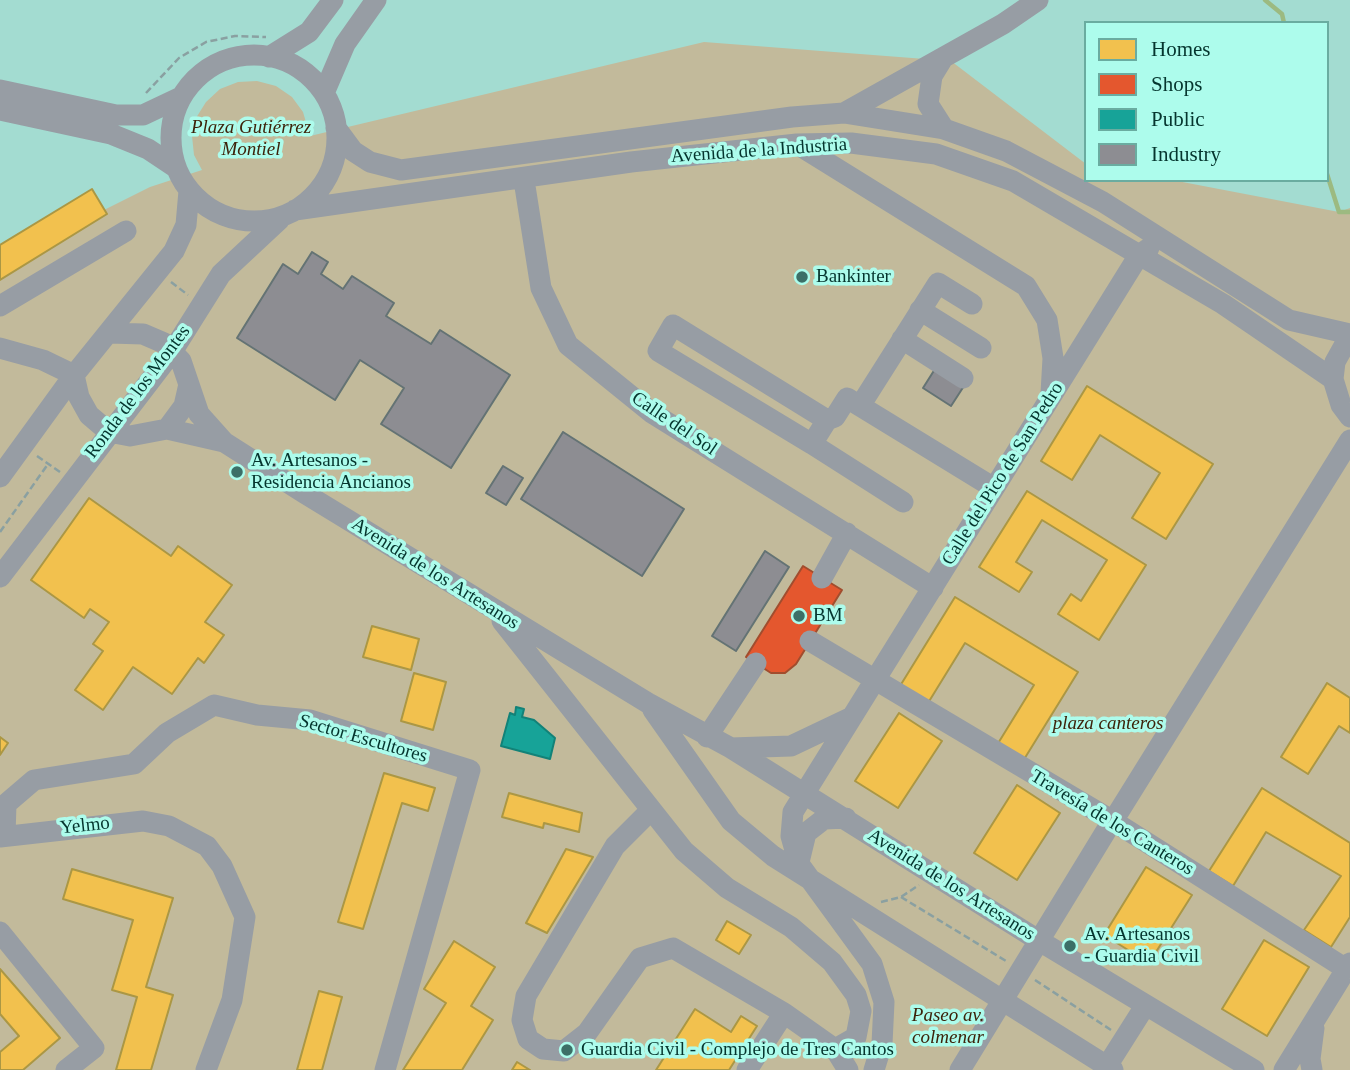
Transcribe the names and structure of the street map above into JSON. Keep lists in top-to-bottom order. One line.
{"streets":{"street":["Avenida de la Industria","Ronda de los Montes","Calle del Sol","Calle del Pico de San Pedro","Avenida de los Artesanos","Sector Escultores","Travesía de los Canteros","Yelmo"]},"crossings":[["Avenida de la Industria","Ronda de los Montes"],["Avenida de la Industria","Calle del Sol"],["Avenida de la Industria","Calle del Pico de San Pedro"],["Ronda de los Montes","Avenida de los Artesanos"],["Calle del Sol","Calle del Pico de San Pedro"],["Calle del Pico de San Pedro","Avenida de los Artesanos"],["Calle del Pico de San Pedro","Travesía de los Canteros"],["Sector Escultores","Yelmo"]],"parks":["Plaza Gutiérrez Montiel","plaza canteros","Paseo av. colmenar"],"places":["Bankinter","Av. Artesanos - Residencia Ancianos","BM","Av. Artesanos - Guardia Civil","Guardia Civil - Complejo de Tres Cantos"],"legend":["Homes","Shops","Public","Industry"]}
